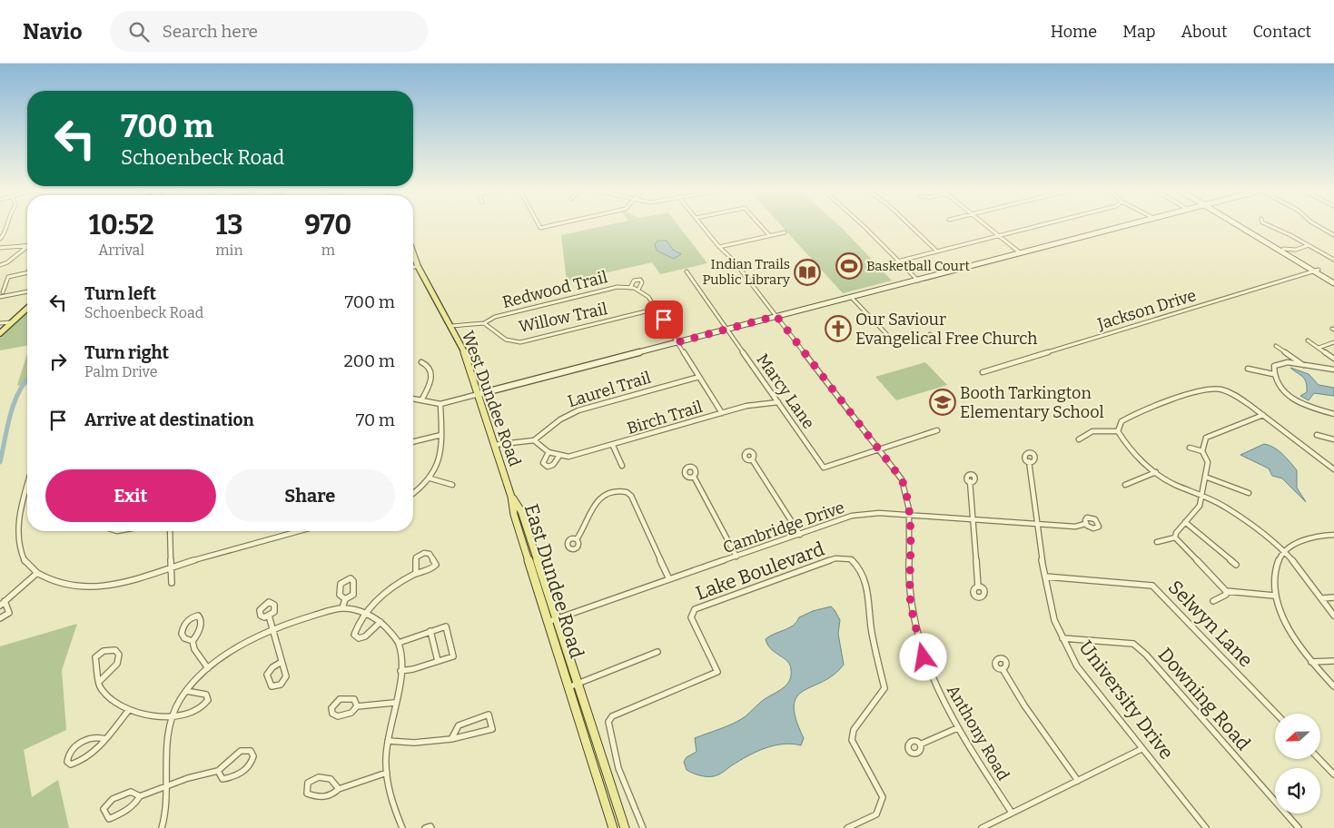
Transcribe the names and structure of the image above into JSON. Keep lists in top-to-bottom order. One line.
{"streets":{"main road":["West Dundee Road","East Dundee Road"],"street":["Redwood Trail","Jackson Drive","Willow Trail","Laurel Trail","Marcy Lane","Birch Trail","Cambridge Drive","Lake Boulevard","Selwyn Lane","Downing Road","University Drive","Anthony Road"]},"crossings":[["Redwood Trail","Willow Trail"],["Laurel Trail","Birch Trail"],["Marcy Lane","Birch Trail"],["Marcy Lane","Anthony Road"],["West Dundee Road","East Dundee Road"],["Cambridge Drive","East Dundee Road"],["Cambridge Drive","University Drive"],["Cambridge Drive","Anthony Road"],["Selwyn Lane","University Drive"],["Downing Road","University Drive"]],"places":{"sports":["Basketball Court"],"library":["Indian Trails Public Library"],"church":["Our Saviour Evangelical Free Church"],"school or university":["Booth Tarkington Elementary School"]},"north":"left","page":{"header":"Navio","search":"Search here","nav":["Home","Map","About","Contact"],"turn":["700 m","Schoenbeck Road"],"eta":["10:52","Arrival","13","min","970","m"],"list":[{"name":"Turn left","note":"Schoenbeck Road","value":"700 m"},{"name":"Turn right","note":"Palm Drive","value":"200 m"},{"name":"Arrive at destination","value":"70 m"}],"buttons":["Exit","Share"]}}
